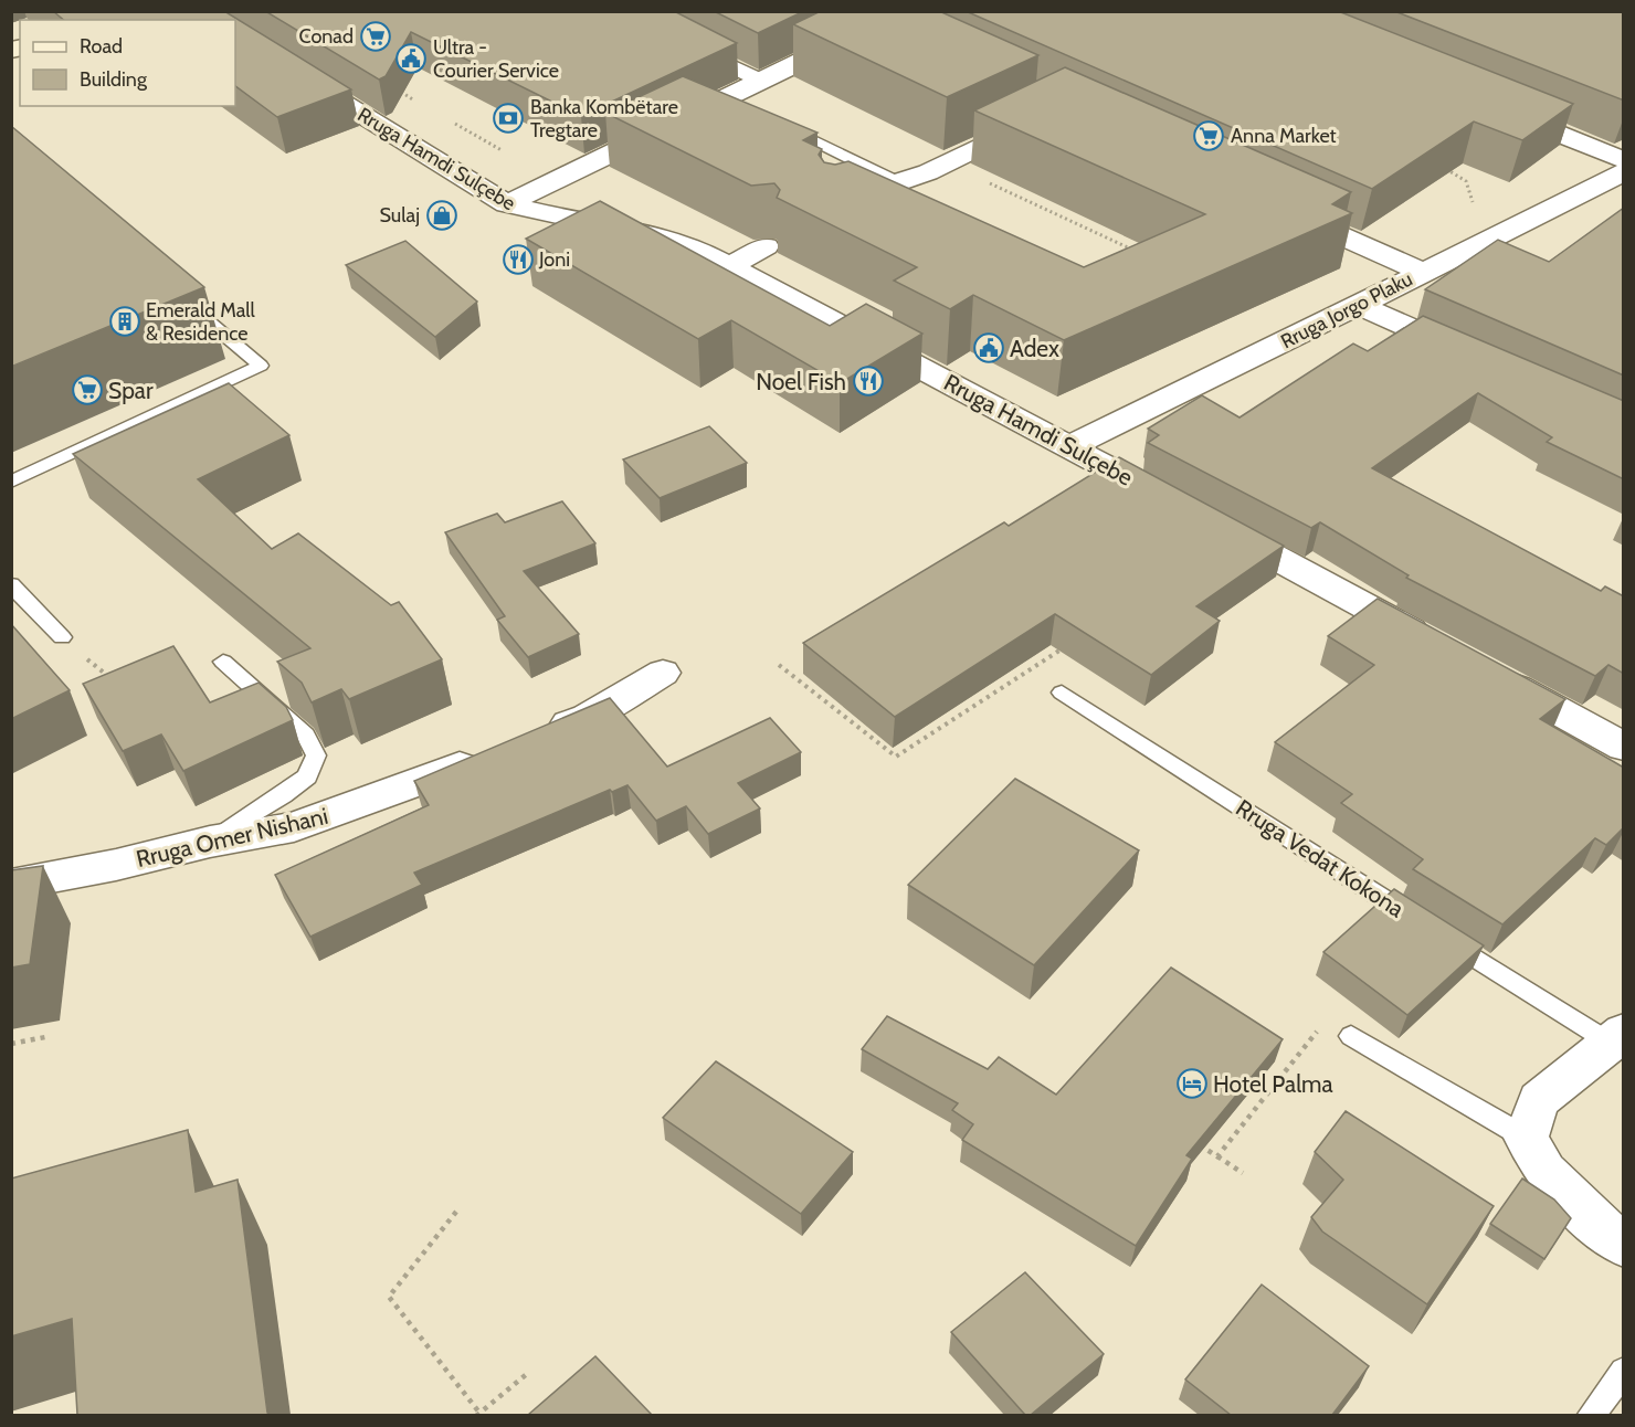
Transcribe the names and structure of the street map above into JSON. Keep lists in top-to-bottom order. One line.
{"streets":{"street":["Rruga Hamdi Sulçebe","Rruga Jorgo Plaku","Rruga Omer Nishani","Rruga Vedat Kokona"]},"crossings":[["Rruga Hamdi Sulçebe","Rruga Jorgo Plaku"]],"places":{"supermarket":["Conad","Anna Market","Spar"],"public building":["Ultra - Courier Service","Adex"],"bank":["Banka Kombëtare Tregtare"],"shop":["Sulaj"],"restaurant":["Joni","Noel Fish"],"building":["Emerald Mall & Residence"],"hotel":["Hotel Palma"]},"legend":["Road","Building"]}
